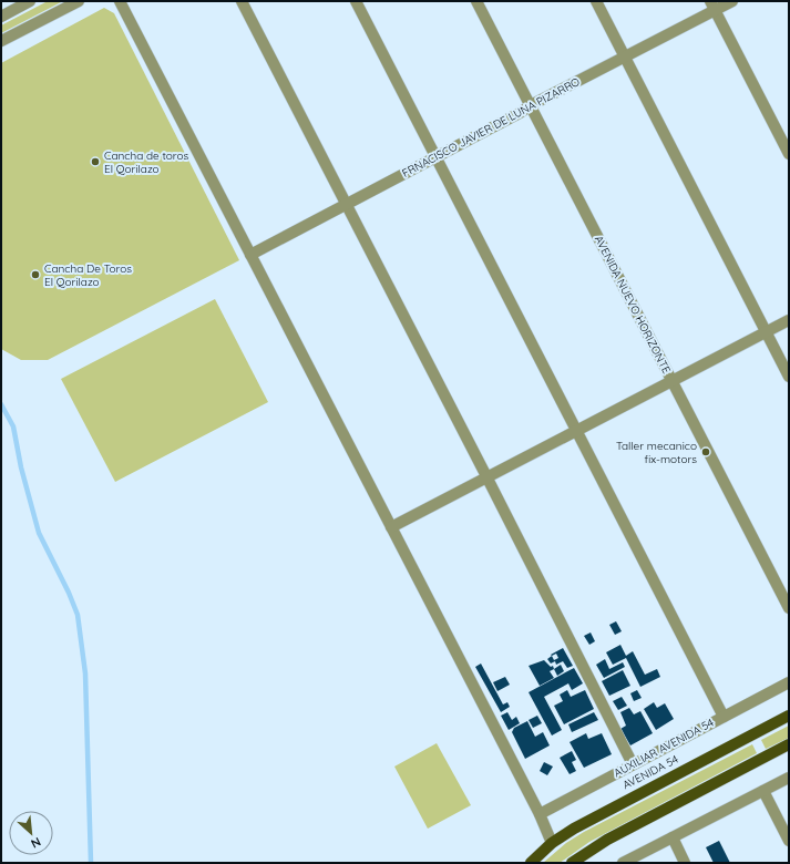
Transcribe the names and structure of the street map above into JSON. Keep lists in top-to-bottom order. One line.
{"streets":{"main road":["AVENIDA 54"],"street":["FRNACISCO JAVIER DE LUNA PIZARRO","AVENIDA NUEVO HORIZONTE","AUXILIAR AVENIDA 54"]},"crossings":[["FRNACISCO JAVIER DE LUNA PIZARRO","AVENIDA NUEVO HORIZONTE"]],"places":["Cancha de toros El Qorilazo","Cancha De Toros El Qorilazo","Taller mecanico fix-motors"],"north":"bottom right"}
